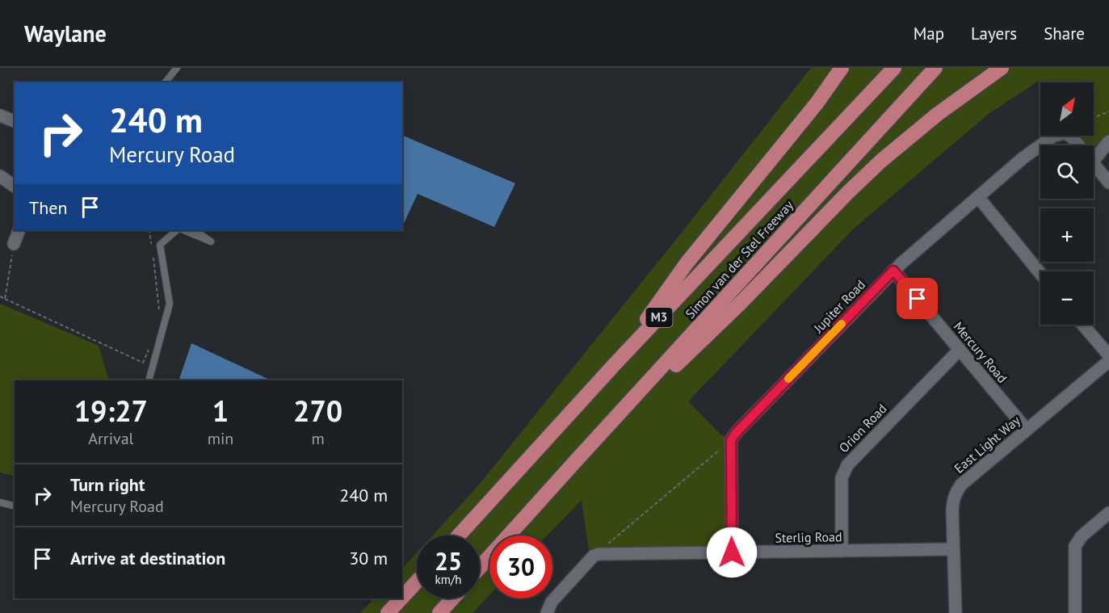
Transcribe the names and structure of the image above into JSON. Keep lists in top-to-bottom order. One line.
{"streets":{"highway":["Simon van der Stel Freeway","M3"],"street":["Jupiter Road","Mercury Road","Orion Road","East Light Way","Sterlig Road"]},"crossings":[["Jupiter Road","Mercury Road"],["Mercury Road","Orion Road"],["Mercury Road","East Light Way"],["Orion Road","Sterlig Road"],["East Light Way","Sterlig Road"]],"north":"top right","page":{"header":"Waylane","nav":["Map","Layers","Share"],"map_buttons":["+","−"],"turn":["240 m","Mercury Road"],"then":"Then","eta":["19:27","Arrival","1","min","270","m"],"list":[{"name":"Turn right","note":"Mercury Road","value":"240 m"},{"name":"Arrive at destination","value":"30 m"}],"speed":"25 km/h","limit":"30"}}
